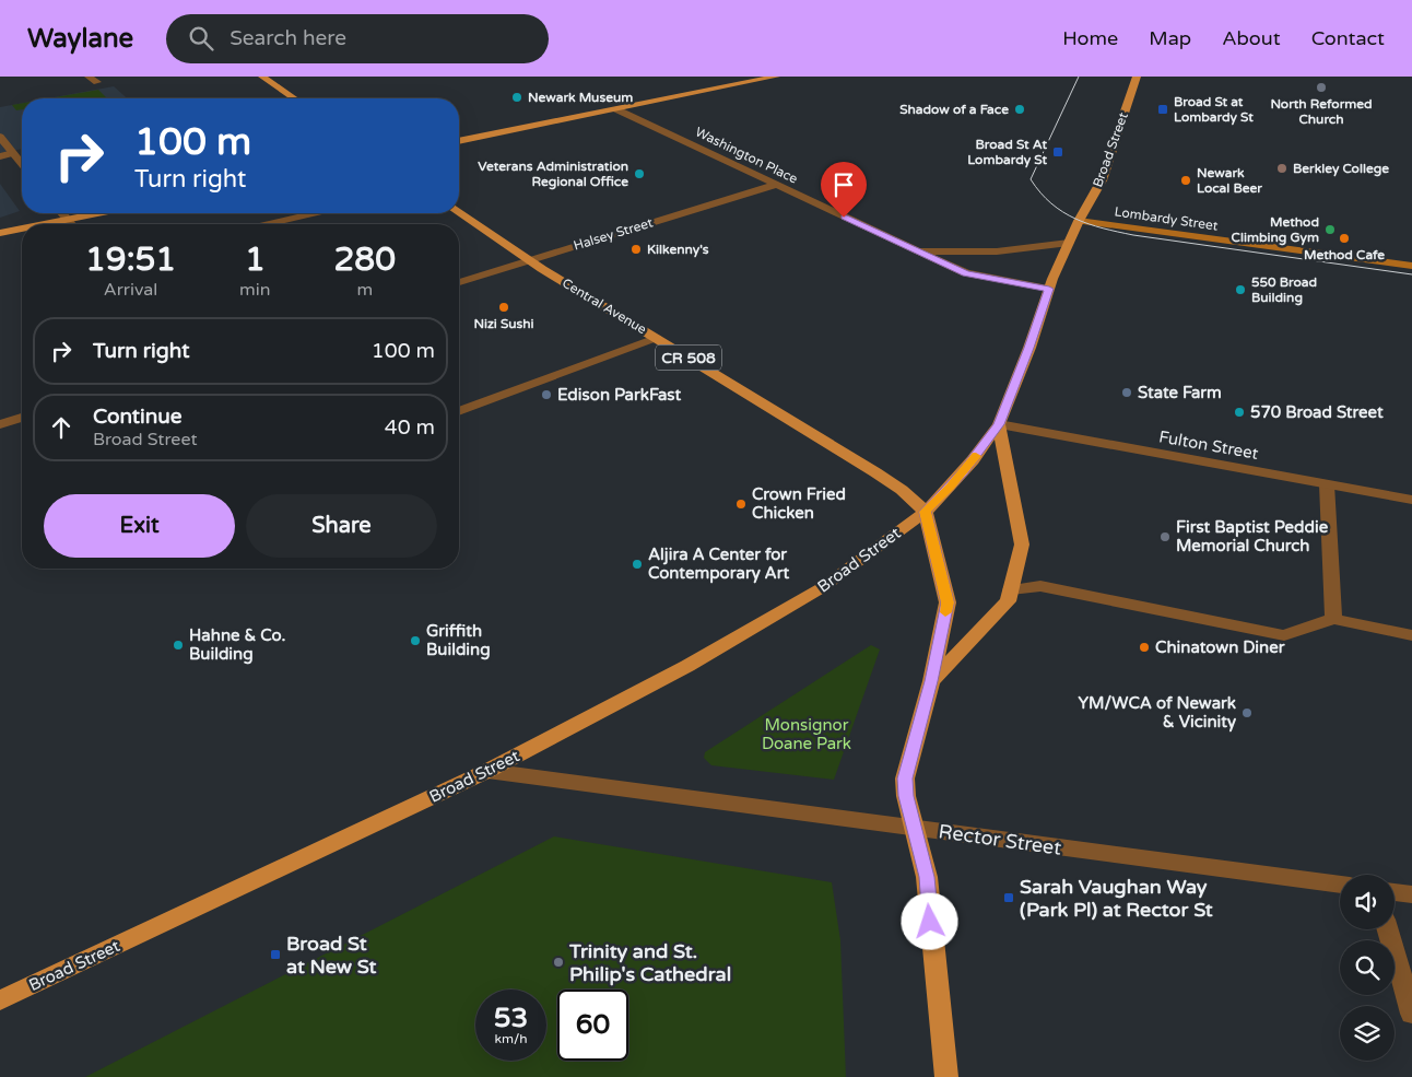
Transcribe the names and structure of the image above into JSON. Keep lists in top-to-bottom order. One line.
{"streets":{"main road":["Broad Street","Central Avenue","CR 508"],"street":["Washington Place","Lombardy Street","Halsey Street","Fulton Street","Rector Street"]},"crossings":[["Broad Street","Washington Place"],["Broad Street","Lombardy Street"],["Broad Street","Central Avenue"],["Broad Street","Fulton Street"],["Broad Street","Rector Street"],["Washington Place","Halsey Street"],["Halsey Street","Central Avenue"]],"parks":["Monsignor Doane Park"],"places":{"other":["North Reformed Church","Newark Museum","Shadow of a Face","Berkley College","Veterans Administration Regional Office","Newark Local Beer","Method Climbing Gym","Method Cafe","Kilkenny's","550 Broad Building","Nizi Sushi","State Farm","Edison ParkFast","570 Broad Street","Crown Fried Chicken","First Baptist Peddie Memorial Church","Aljira A Center for Contemporary Art","Griffith Building","Hahne & Co. Building","Chinatown Diner","YM/WCA of Newark & Vicinity","Trinity and St. Philip's Cathedral"],"transit":["Broad St at Lombardy St","Broad St At Lombardy St","Sarah Vaughan Way (Park Pl) at Rector St","Broad St at New St"]},"page":{"header":"Waylane","search":"Search here","nav":["Home","Map","About","Contact"],"turn":["100 m","Turn right"],"eta":["19:51","Arrival","1","min","280","m"],"list":[{"name":"Turn right","value":"100 m"},{"name":"Continue","note":"Broad Street","value":"40 m"}],"buttons":["Exit","Share"],"speed":"53 km/h","limit":"60"}}
